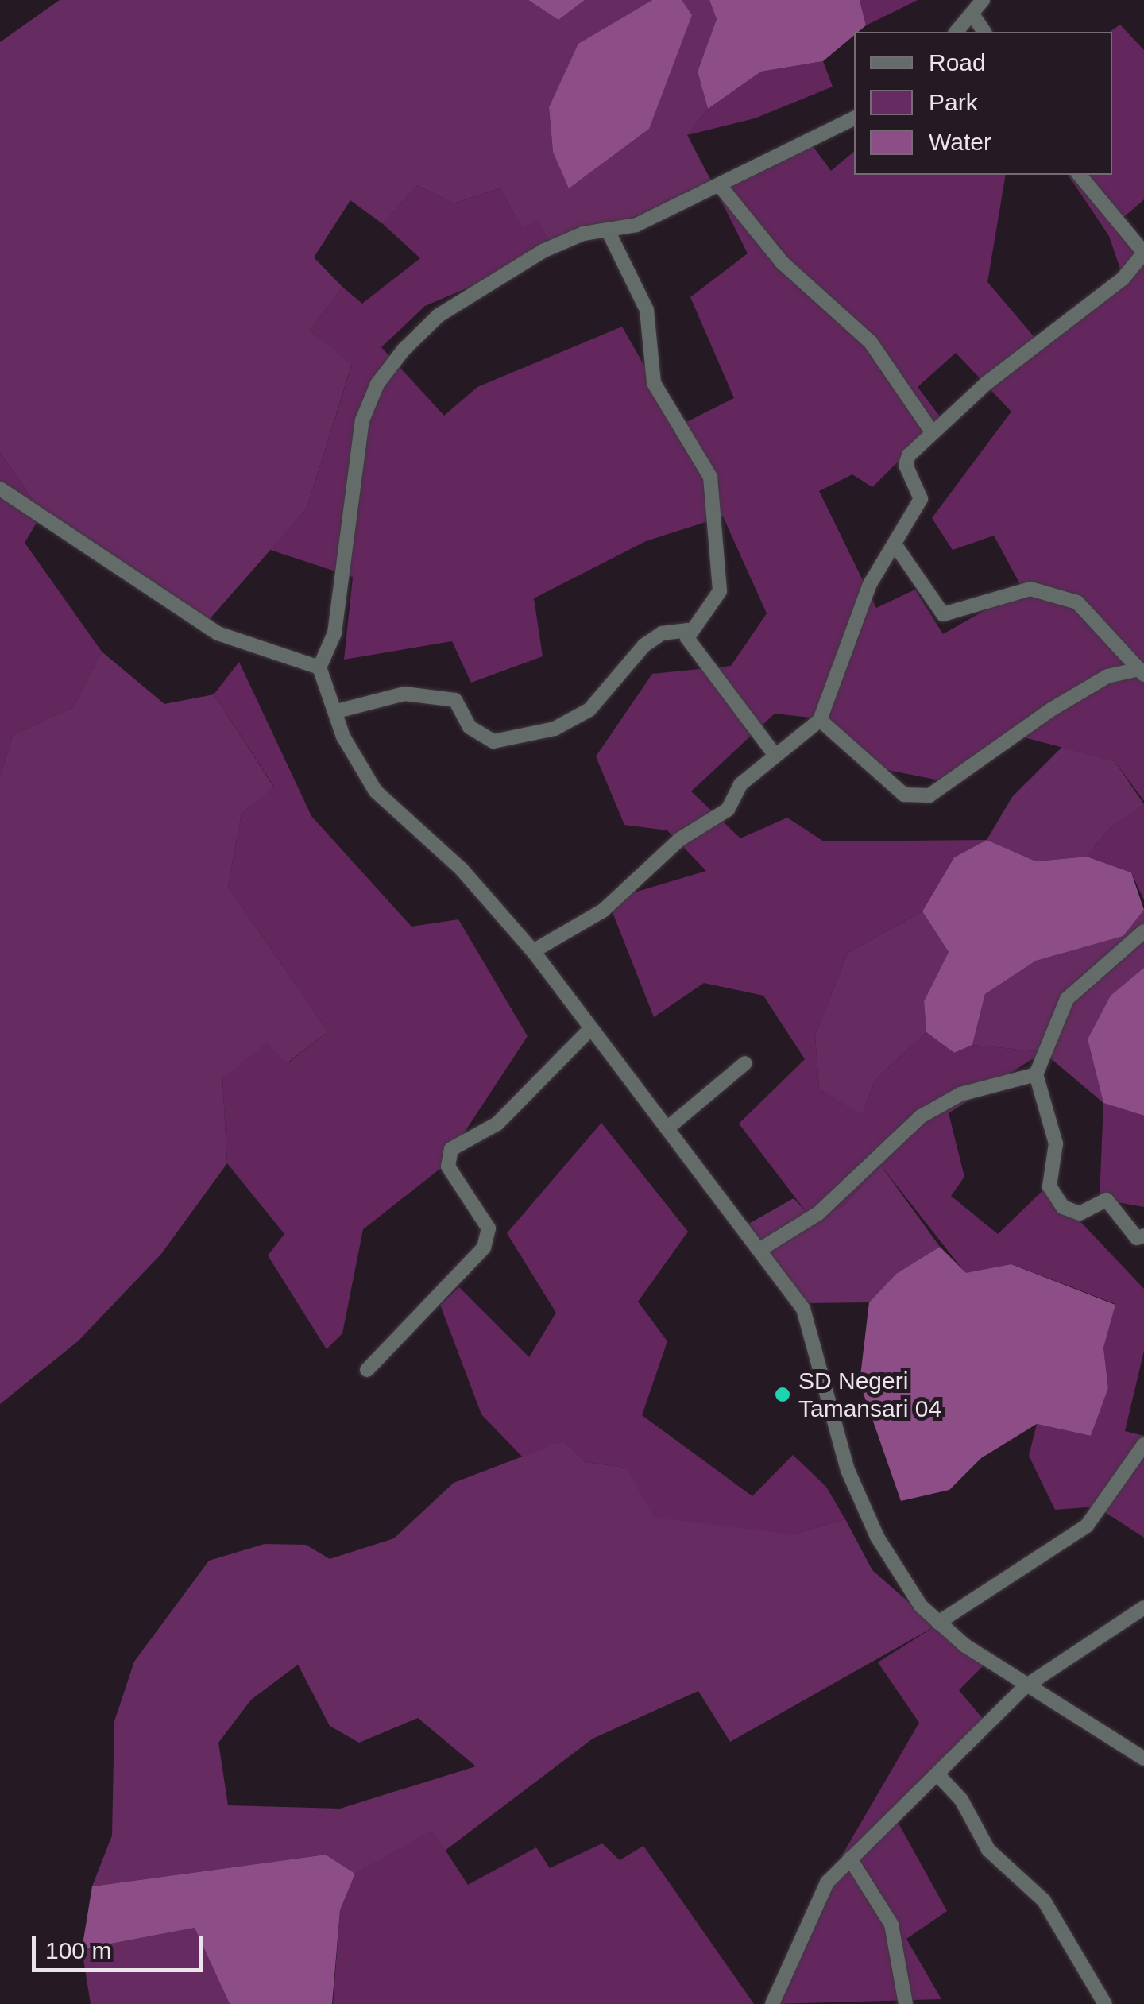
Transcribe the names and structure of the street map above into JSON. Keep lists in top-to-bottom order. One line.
{"places":["SD Negeri Tamansari 04"],"legend":["Road","Park","Water"],"scale_bar":"100 m"}
